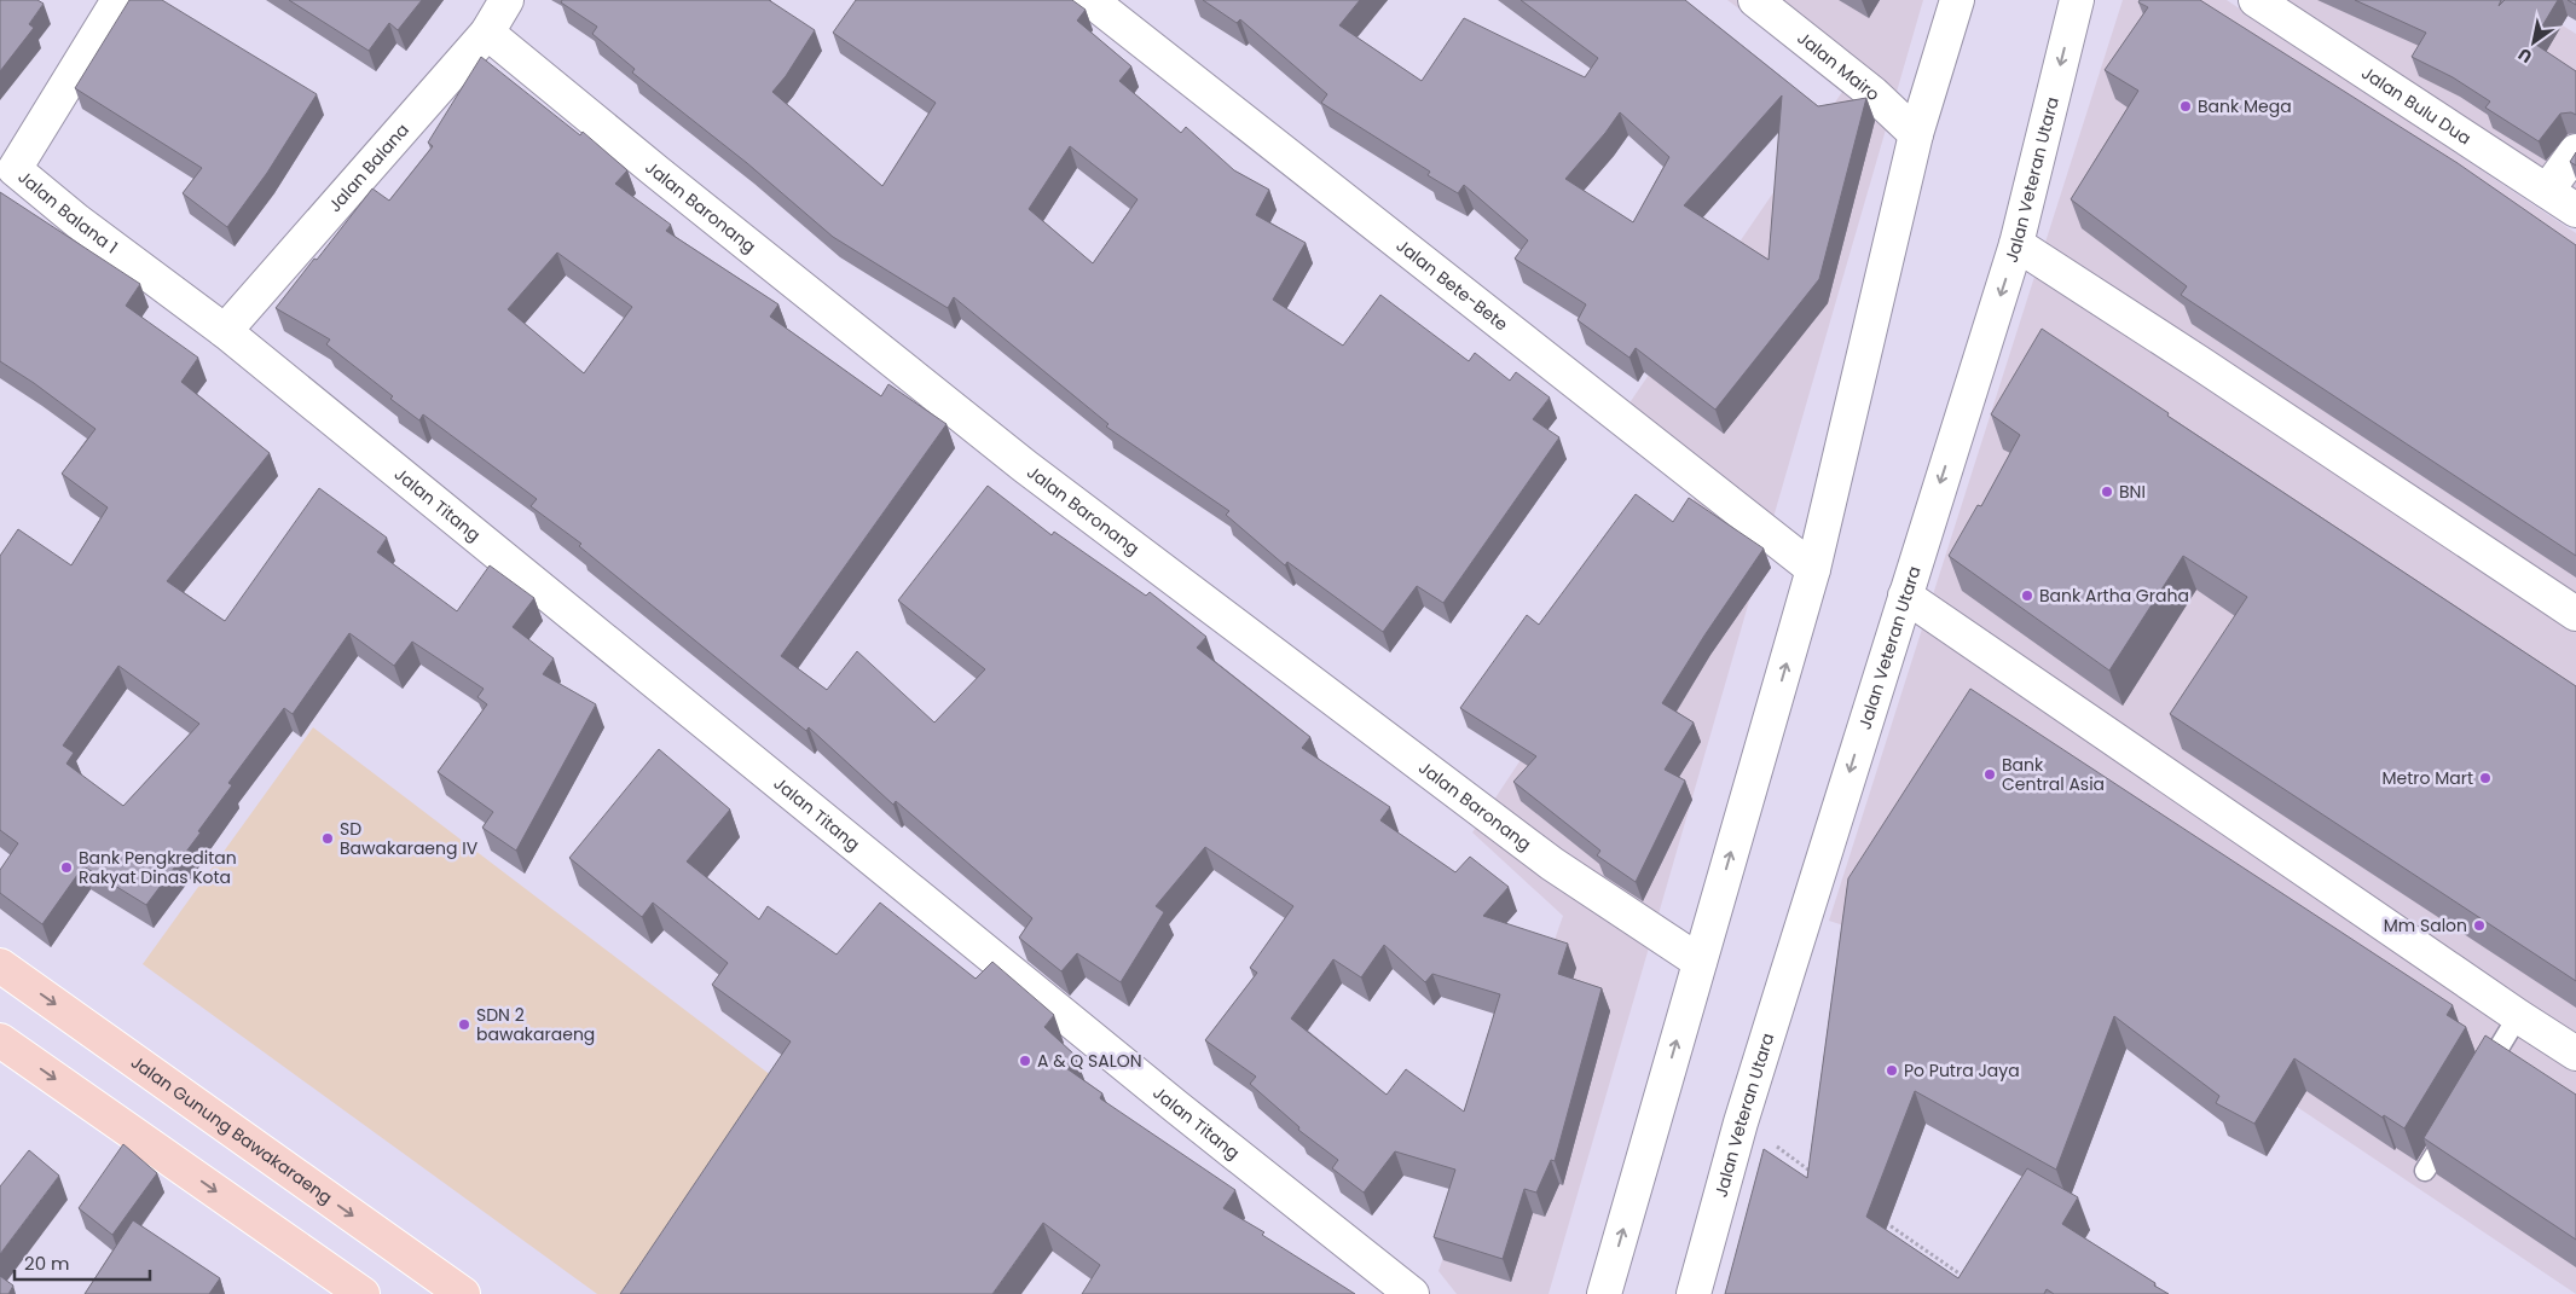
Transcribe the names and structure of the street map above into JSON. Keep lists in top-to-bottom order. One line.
{"streets":{"highway":["Jalan Gunung Bawakaraeng"],"street":["Jalan Mairo","Jalan Bulu Dua","Jalan Balana","Jalan Veteran Utara","Jalan Baronang","Jalan Balana 1","Jalan Bete-Bete","Jalan Titang"]},"crossings":[["Jalan Balana","Jalan Baronang"],["Jalan Balana","Jalan Balana 1"],["Jalan Balana","Jalan Titang"],["Jalan Balana 1","Jalan Titang"]],"places":["Bank Mega","BNI","Bank Artha Graha","Bank Central Asia","Metro Mart","SD Bawakaraeng IV","Bank Pengkreditan Rakyat Dinas Kota","Mm Salon","SDN 2 bawakaraeng","A & Q SALON","Po Putra Jaya"],"scale_bar":"20 m","north":"bottom left"}
